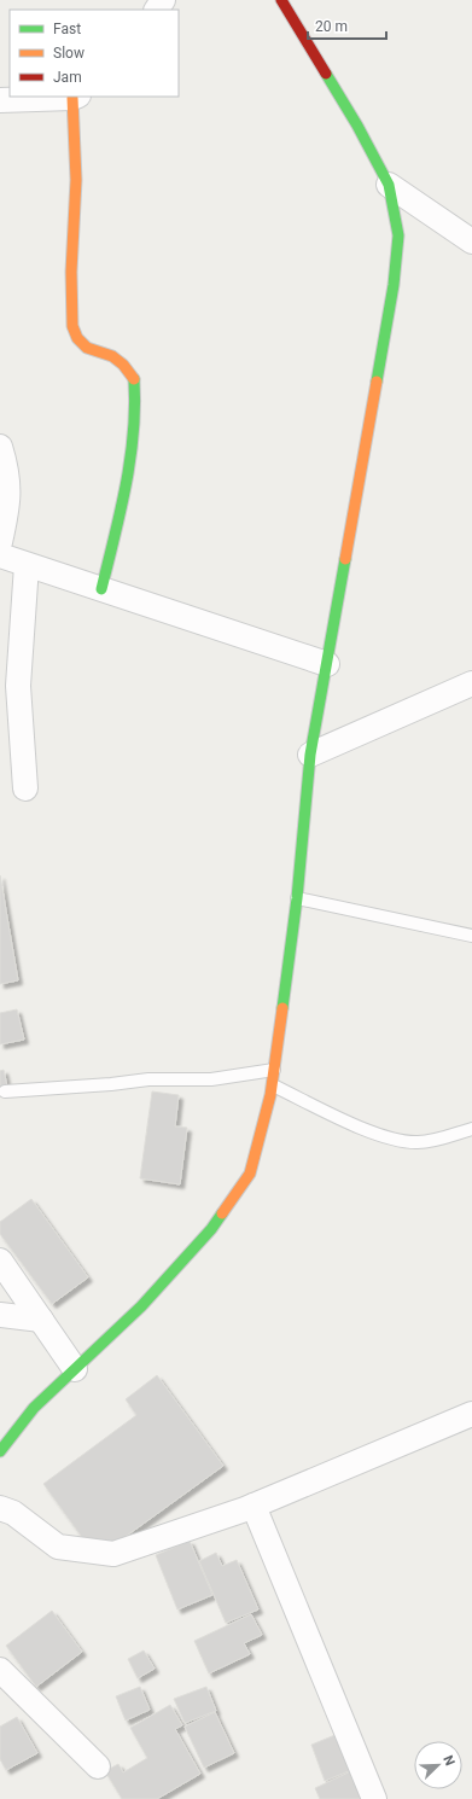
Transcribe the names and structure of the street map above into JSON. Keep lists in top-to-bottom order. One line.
{"legend":["Fast","Slow","Jam"],"scale_bar":"20 m","north":"top right"}
